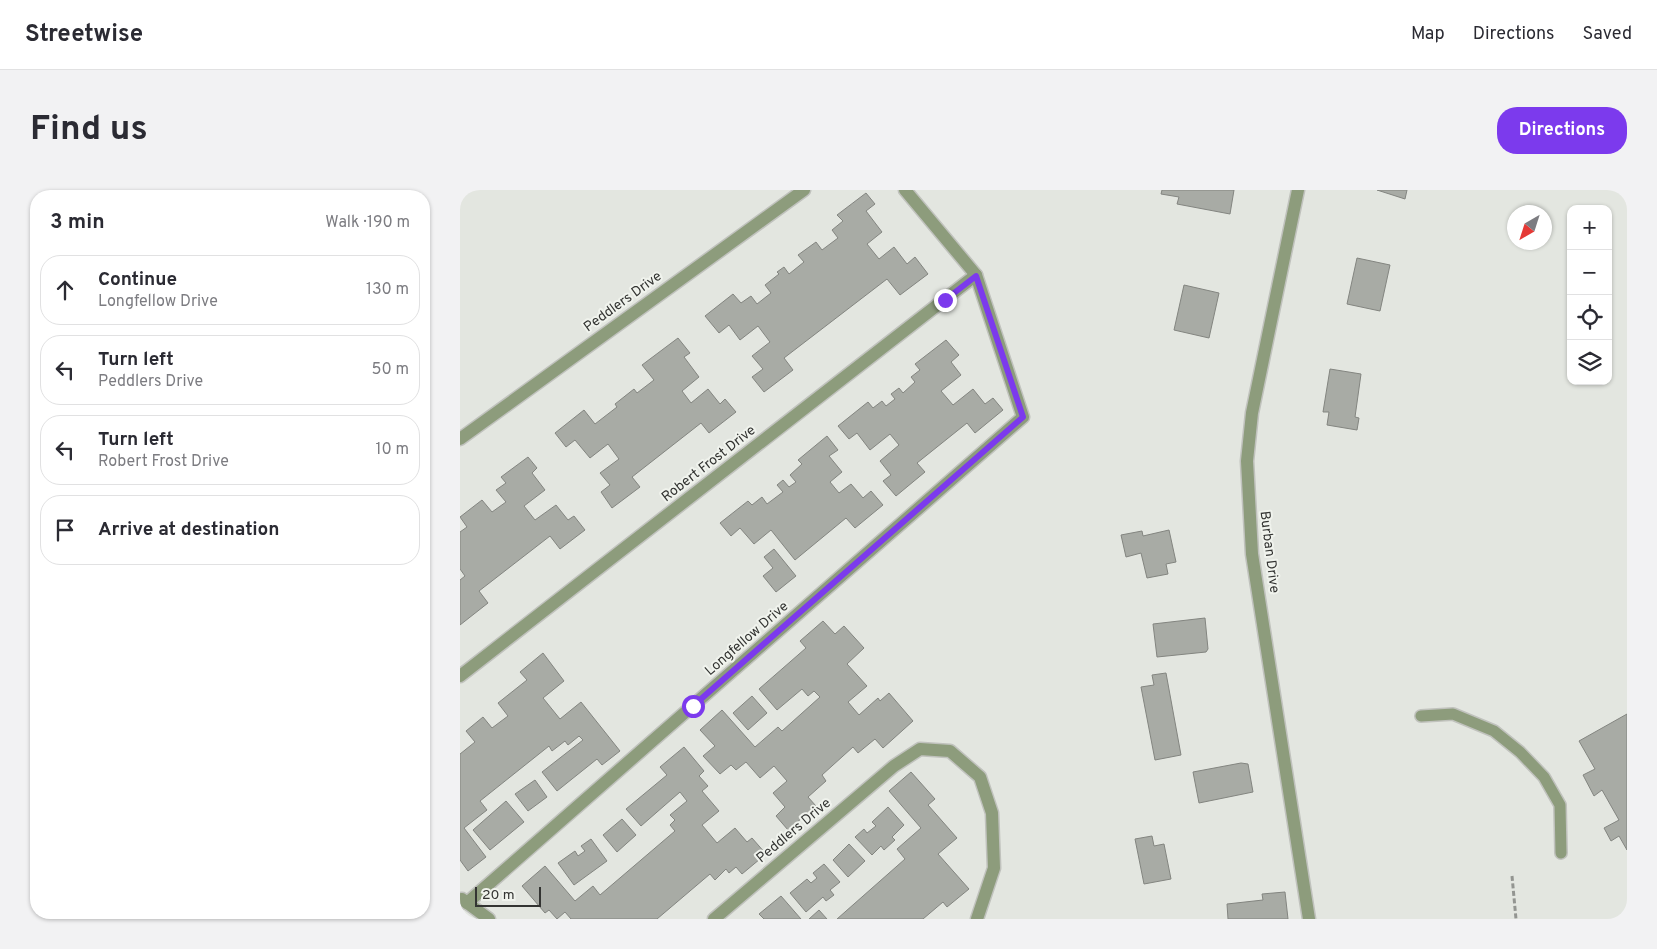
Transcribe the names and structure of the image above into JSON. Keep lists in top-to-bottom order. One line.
{"streets":{"street":["Peddlers Drive","Robert Frost Drive","Burban Drive","Longfellow Drive"]},"crossings":[["Robert Frost Drive","Longfellow Drive"]],"scale_bar":"20 m","north":"bottom left","page":{"header":"Streetwise","nav":["Map","Directions","Saved"],"buttons":"Directions","title":"Find us","heading":["3 min","Walk · 190 m"],"map_buttons":["+","−"],"list":[["Continue","Longfellow Drive","130 m"],["Turn left","Peddlers Drive","50 m"],["Turn left","Robert Frost Drive","10 m"],"Arrive at destination"],"scale":"20 m"}}
